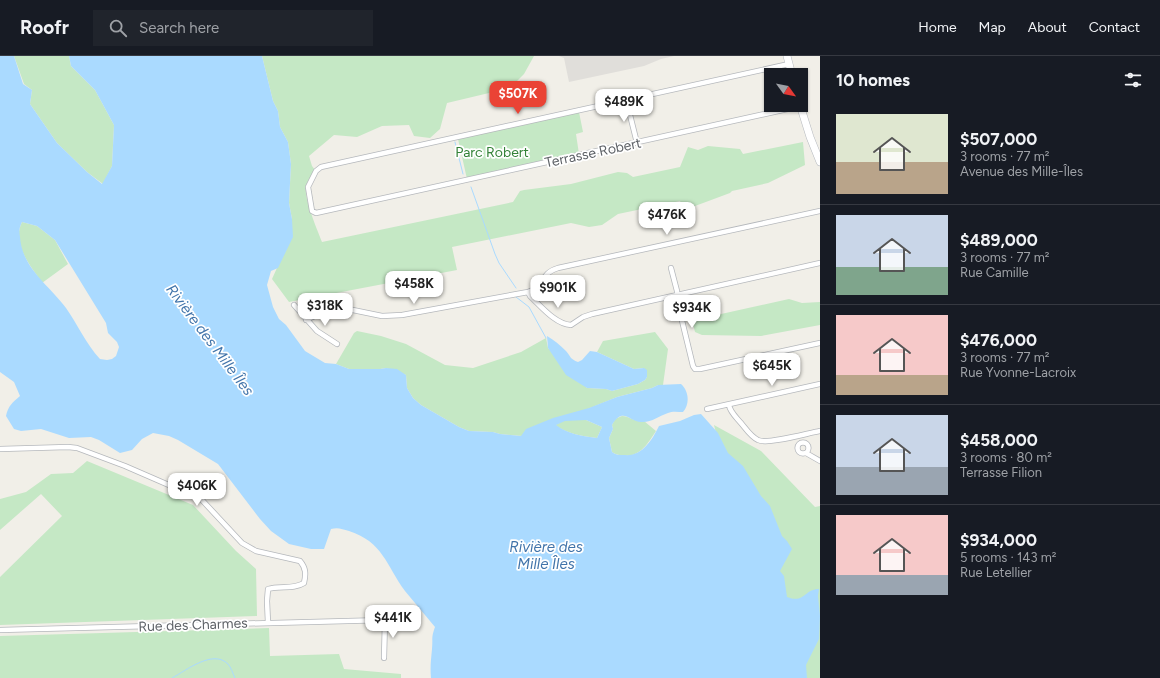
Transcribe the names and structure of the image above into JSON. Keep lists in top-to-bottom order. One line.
{"streets":{"street":["Terrasse Robert","Rue des Charmes"]},"water":["Rivière des Mille Îles"],"parks":["Parc Robert"],"north":"bottom right","page":{"header":"Roofr","search":"Search here","nav":["Home","Map","About","Contact"],"heading":"10 homes","price":["$507K","$489K","$476K","$458K","$901K","$318K","$934K","$645K","$406K","$441K"],"list":[{"name":"$507,000","note":"3 rooms · 77 m² · Avenue des Mille-Îles"},{"name":"$489,000","note":"3 rooms · 77 m² · Rue Camille"},{"name":"$476,000","note":"3 rooms · 77 m² · Rue Yvonne-Lacroix"},{"name":"$458,000","note":"3 rooms · 80 m² · Terrasse Filion"},{"name":"$934,000","note":"5 rooms · 143 m² · Rue Letellier"}]}}
